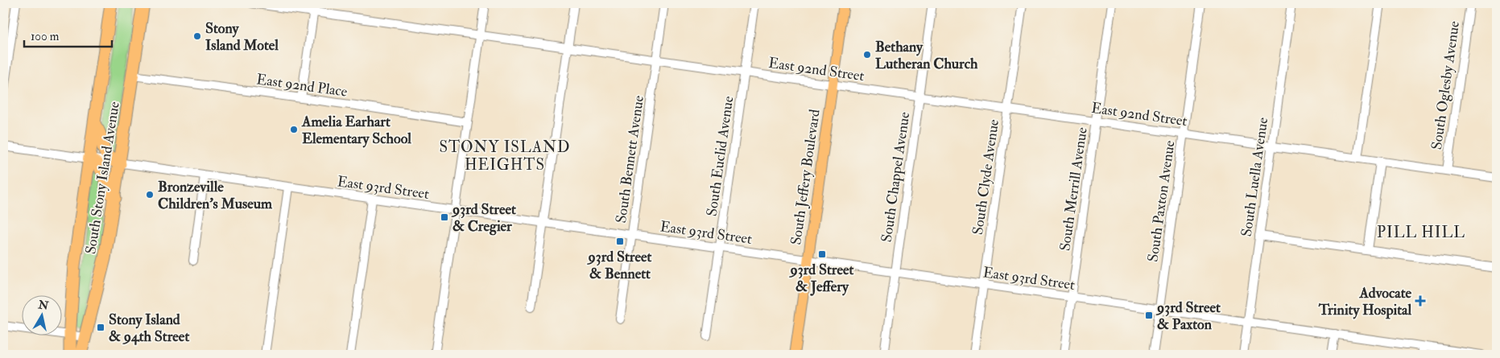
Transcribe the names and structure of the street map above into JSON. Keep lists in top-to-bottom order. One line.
{"streets":{"highway":["South Stony Island Avenue"],"main road":["South Jeffery Boulevard"],"street":["East 92nd Street","East 92nd Place","South Oglesby Avenue","South Euclid Avenue","South Bennett Avenue","South Chappel Avenue","South Clyde Avenue","South Luella Avenue","East 93rd Street","South Merrill Avenue","South Paxton Avenue"]},"crossings":[["East 92nd Street","South Oglesby Avenue"],["East 92nd Street","South Euclid Avenue"],["East 92nd Street","South Bennett Avenue"],["East 92nd Street","South Jeffery Boulevard"],["East 92nd Street","South Chappel Avenue"],["East 92nd Street","South Clyde Avenue"],["East 92nd Street","South Luella Avenue"],["East 92nd Street","South Merrill Avenue"],["East 92nd Street","South Paxton Avenue"],["East 92nd Place","South Stony Island Avenue"],["South Euclid Avenue","East 93rd Street"],["South Bennett Avenue","East 93rd Street"],["South Jeffery Boulevard","East 93rd Street"],["South Chappel Avenue","East 93rd Street"],["South Clyde Avenue","East 93rd Street"],["South Luella Avenue","East 93rd Street"],["South Stony Island Avenue","East 93rd Street"],["East 93rd Street","South Merrill Avenue"],["East 93rd Street","South Paxton Avenue"]],"districts":["STONY ISLAND HEIGHTS","PILL HILL"],"places":{"other":["Stony Island Motel","Bethany Lutheran Church","Amelia Earhart Elementary School","Bronzeville Children's Museum"],"transit":["93rd Street & Cregier","93rd Street & Bennett","93rd Street & Jeffery","93rd Street & Paxton","Stony Island & 94th Street"],"health":["Advocate Trinity Hospital"]},"scale_bar":"100 m","north":"top"}
